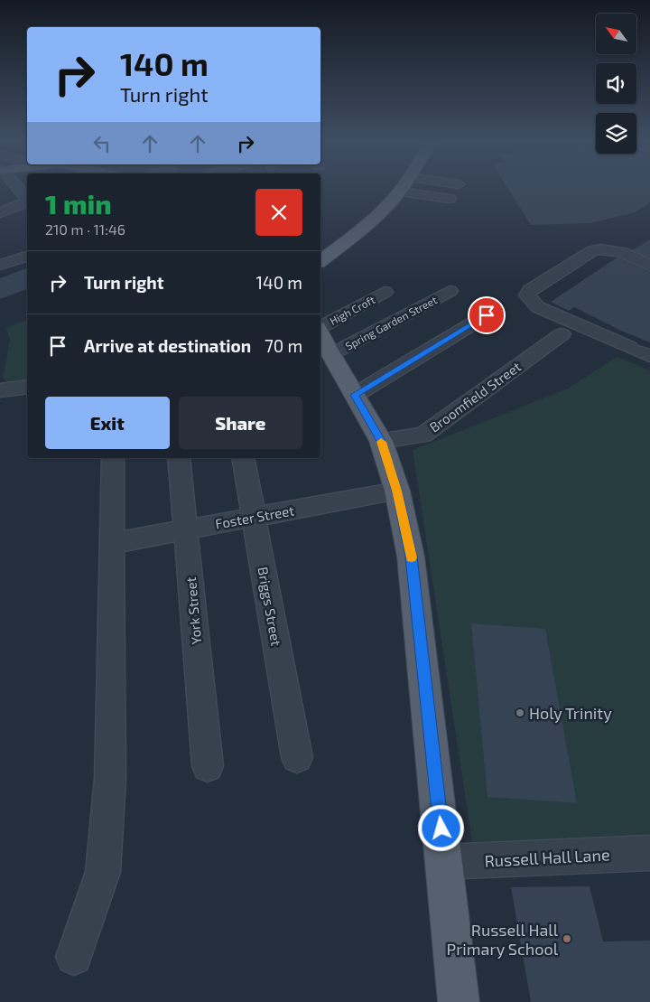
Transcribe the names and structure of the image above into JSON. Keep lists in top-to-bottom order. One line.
{"streets":{"street":["High Croft","Spring Garden Street","Broomfield Street","Foster Street","Briggs Street","York Street","Russell Hall Lane"]},"crossings":[["High Croft","Spring Garden Street"],["Foster Street","Briggs Street"],["Foster Street","York Street"]],"places":["Holy Trinity","Russell Hall Primary School"],"north":"top left","page":{"turn":["140 m","Turn right"],"heading":["1 min","210 m · 11:46"],"list":[{"name":"Turn right","value":"140 m"},{"name":"Arrive at destination","value":"70 m"}],"buttons":["Exit","Share"]}}
